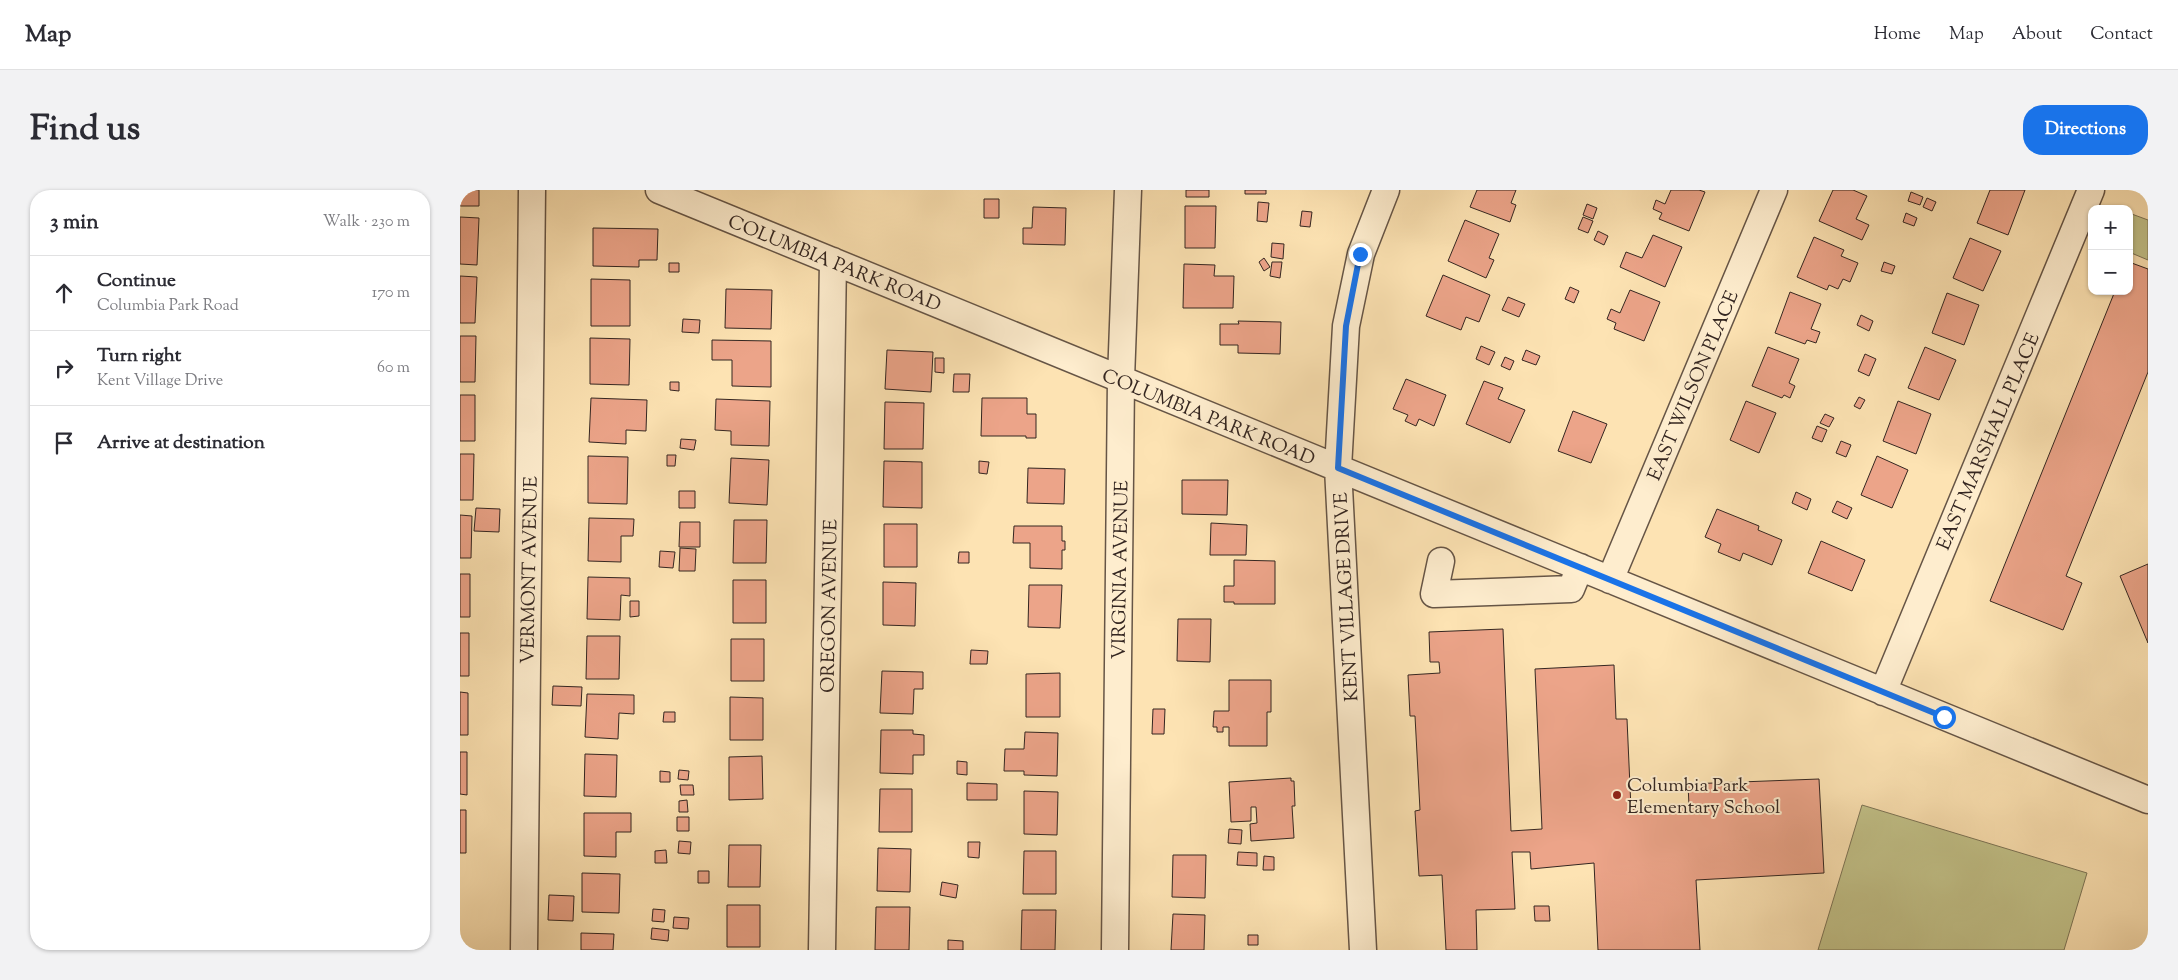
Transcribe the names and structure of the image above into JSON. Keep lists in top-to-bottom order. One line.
{"streets":{"street":["COLUMBIA PARK ROAD","EAST WILSON PLACE","EAST MARSHALL PLACE","VERMONT AVENUE","VIRGINIA AVENUE","KENT VILLAGE DRIVE","OREGON AVENUE"]},"crossings":[["COLUMBIA PARK ROAD","EAST WILSON PLACE"],["COLUMBIA PARK ROAD","EAST MARSHALL PLACE"],["COLUMBIA PARK ROAD","VIRGINIA AVENUE"],["COLUMBIA PARK ROAD","KENT VILLAGE DRIVE"],["COLUMBIA PARK ROAD","OREGON AVENUE"]],"places":["Columbia Park Elementary School"],"page":{"header":"Map","nav":["Home","Map","About","Contact"],"title":"Find us","buttons":"Directions","heading":["3 min","Walk · 230 m"],"map_buttons":["+","−"],"list":[["Continue","Columbia Park Road","170 m"],["Turn right","Kent Village Drive","60 m"],"Arrive at destination"]}}
